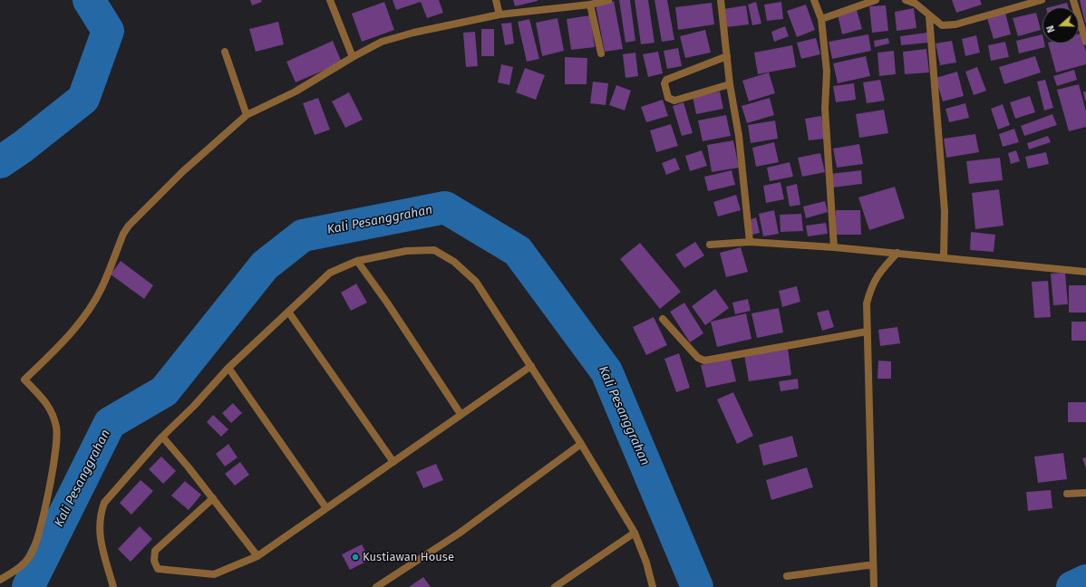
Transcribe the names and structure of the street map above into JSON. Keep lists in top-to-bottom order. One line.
{"water":["Kali Pesanggrahan"],"places":["Kustiawan House"],"north":"left"}
